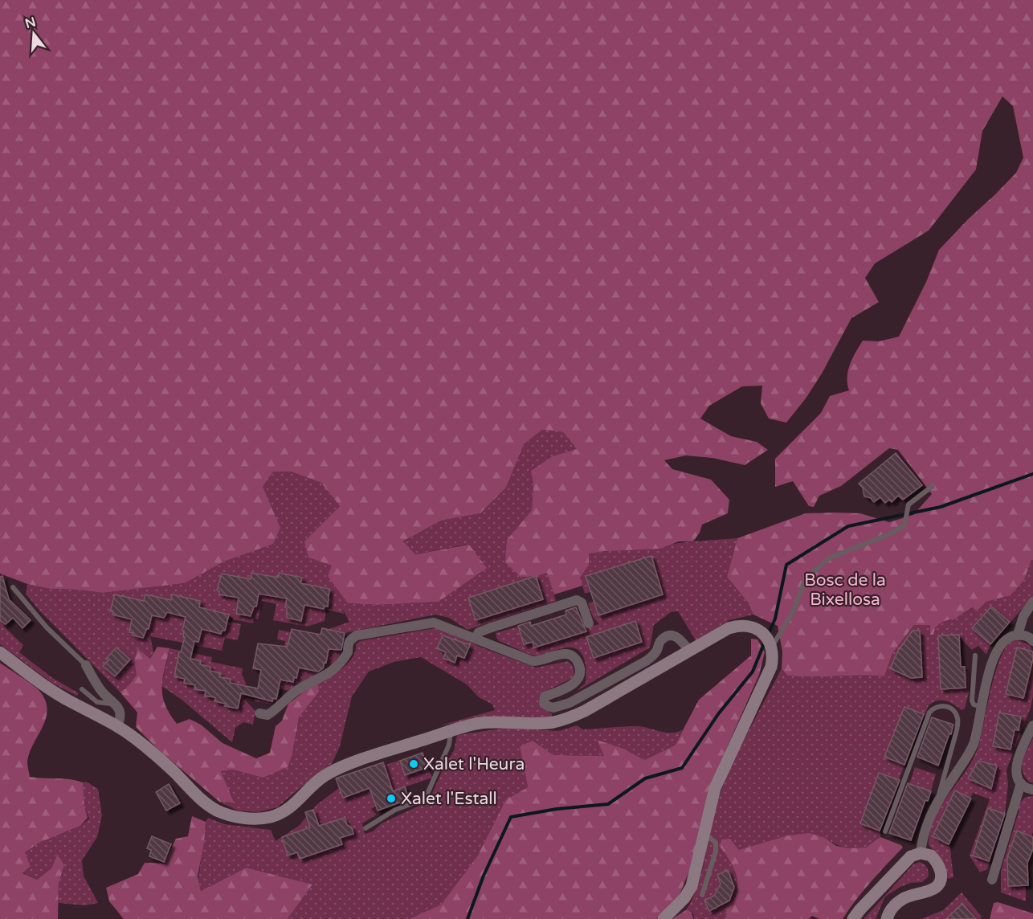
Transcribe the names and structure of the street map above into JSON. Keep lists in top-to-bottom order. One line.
{"parks":["Bosc de la Bixellosa"],"places":["Xalet l'Heura","Xalet l'Estall"],"north":"top"}
